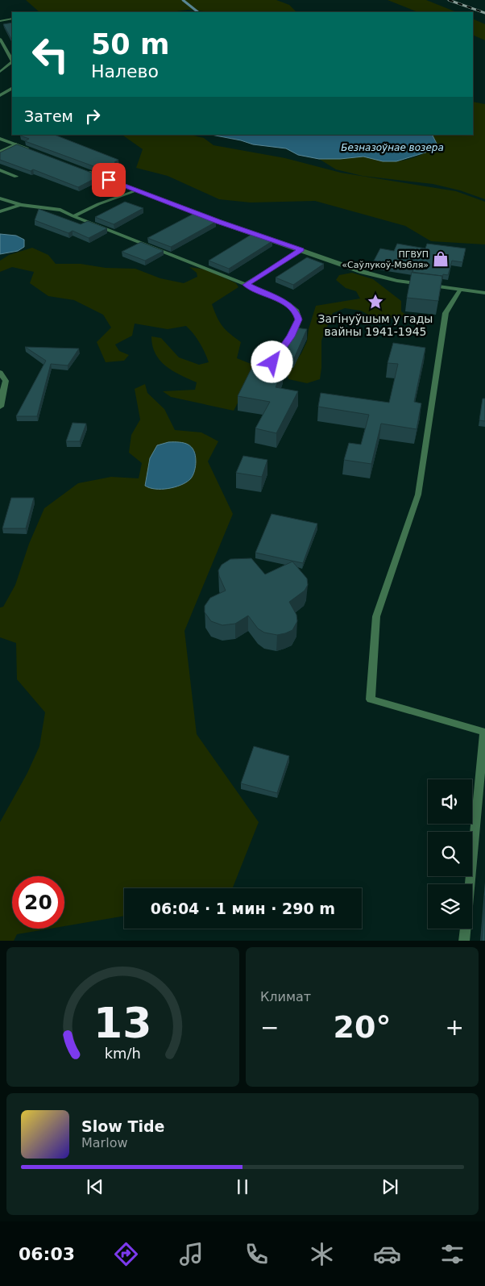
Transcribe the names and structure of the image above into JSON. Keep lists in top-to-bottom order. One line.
{"water":["Безназоўнае возера"],"places":{"shop":["ПГВУП «Саўлукоў-Мэбля»"],"place":["Загінуўшым у гады вайны 1941-1945"]},"page":{"turn":["50 m","Налево"],"then":"Затем","limit":"20","trip":"06:04 · 1 мин · 290 m","tile":"Климат","heat":["−","20°","+"],"song":["Slow Tide","Marlow"],"tabs":"06:03","gauge":["13","km/h"]}}
